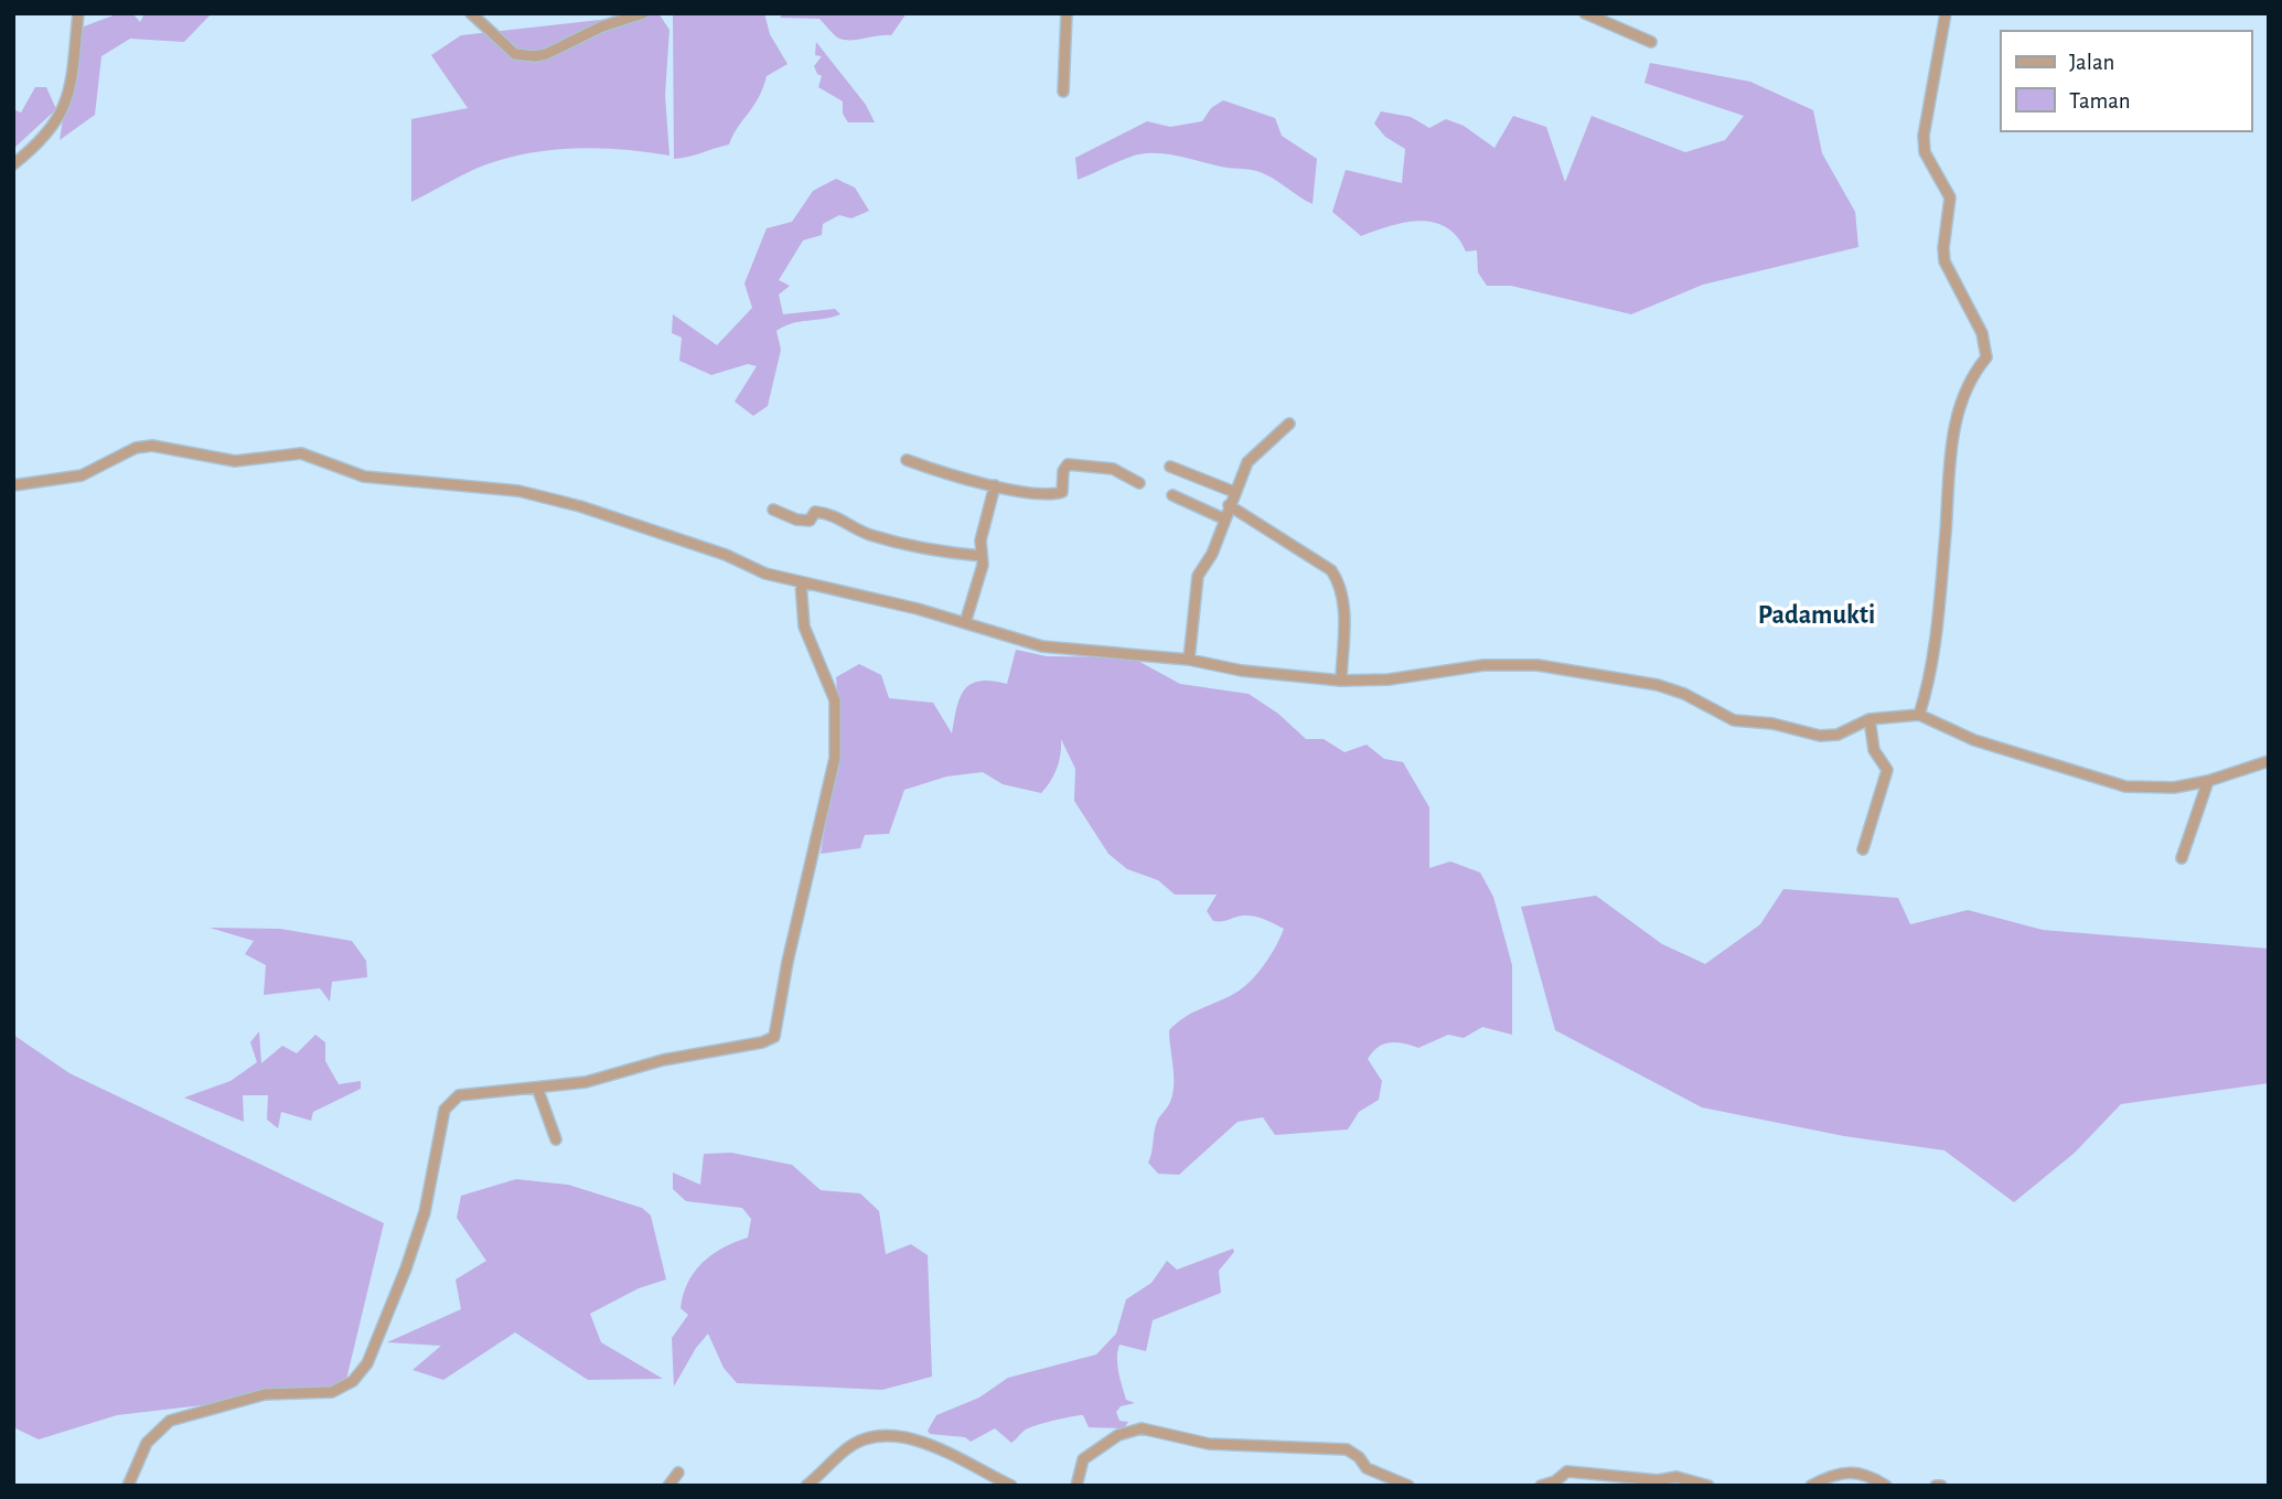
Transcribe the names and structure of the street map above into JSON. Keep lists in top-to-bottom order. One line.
{"districts":["Padamukti"],"legend":["Jalan","Taman"]}
